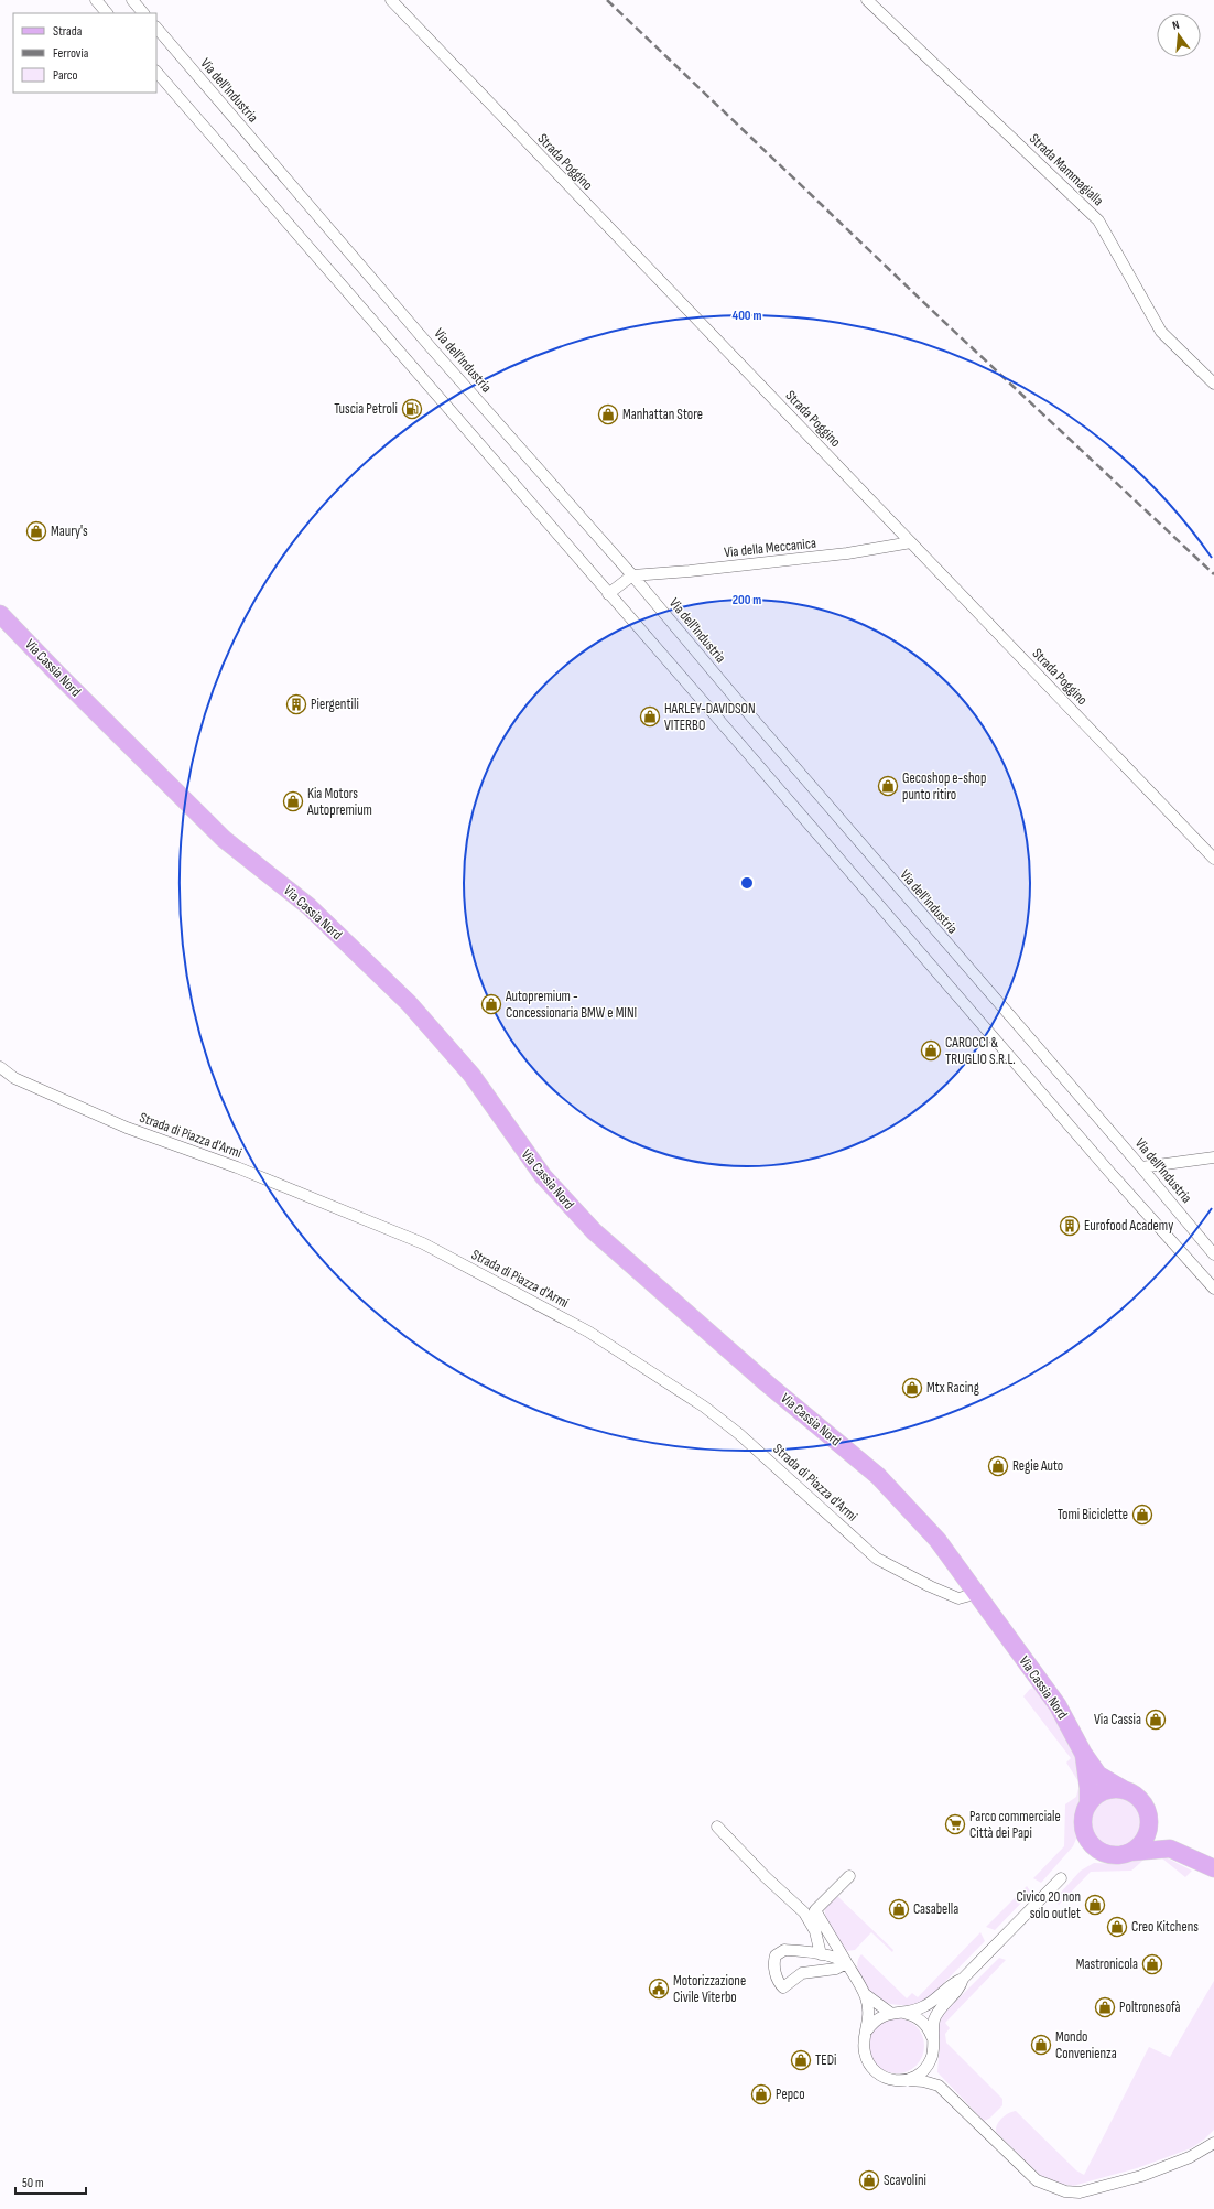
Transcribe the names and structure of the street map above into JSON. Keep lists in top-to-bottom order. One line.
{"streets":{"main road":["Via Cassia Nord"],"street":["Via dell'Industria","Strada Poggino","Strada Mammagialla","Via della Meccanica","Strada di Piazza d'Armi"]},"crossings":[["Via dell'Industria","Via della Meccanica"],["Strada Poggino","Via della Meccanica"],["Via Cassia Nord","Strada di Piazza d'Armi"]],"places":{"fuel station":["Tuscia Petroli"],"shop":["Manhattan Store","Maury's","HARLEY-DAVIDSON VITERBO","Gecoshop e-shop punto ritiro","Kia Motors Autopremium","Autopremium - Concessionaria BMW e MINI","CAROCCI & TRUGLIO S.R.L.","Mtx Racing","Regie Auto","Tomi Biciclette","Via Cassia","Civico 20 non solo outlet","Casabella","Creo Kitchens","Mastronicola","Poltronesofà","Mondo Convenienza","TEDi","Pepco","Scavolini"],"building":["Piergentili","Eurofood Academy"],"supermarket":["Parco commerciale Città dei Papi"],"public building":["Motorizzazione Civile Viterbo"]},"legend":["Strada","Ferrovia","Parco"],"scale_bar":"50 m","north":"top","rings":["400 m","200 m"]}
